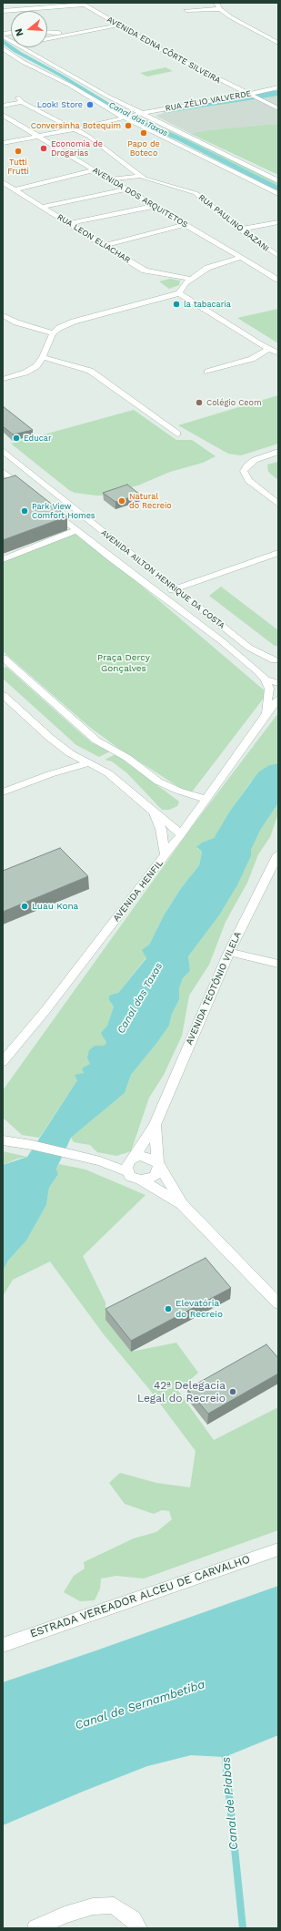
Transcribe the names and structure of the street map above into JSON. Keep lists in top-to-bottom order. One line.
{"streets":{"street":["AVENIDA EDNA CÔRTE SILVEIRA","RUA ZÉLIO VALVERDE","AVENIDA DOS ARQUITETOS","RUA PAULINO BAZANI","RUA LEON ELIACHAR","AVENIDA AILTON HENRIQUE DA COSTA","AVENIDA HENFIL","AVENIDA TEOTÔNIO VILELA","ESTRADA VEREADOR ALCEU DE CARVALHO"]},"crossings":[["AVENIDA EDNA CÔRTE SILVEIRA","RUA ZÉLIO VALVERDE"],["RUA ZÉLIO VALVERDE","AVENIDA DOS ARQUITETOS"],["RUA ZÉLIO VALVERDE","RUA PAULINO BAZANI"],["AVENIDA AILTON HENRIQUE DA COSTA","AVENIDA HENFIL"]],"water":["Canal das Taxas","Canal de Sernambetiba","Canal de Piabas"],"parks":["Praça Dercy Gonçalves"],"places":["Look! Store","Conversinha Botequim","Papo de Boteco","Economia de Drogarias","Tutti Frutti","la tabacaria","Colégio Ceom","Educar","Natural do Recreio","Park View Comfort Homes","Luau Kona","Elevatória do Recreio","42ª Delegacia Legal do Recreio"],"north":"left"}
